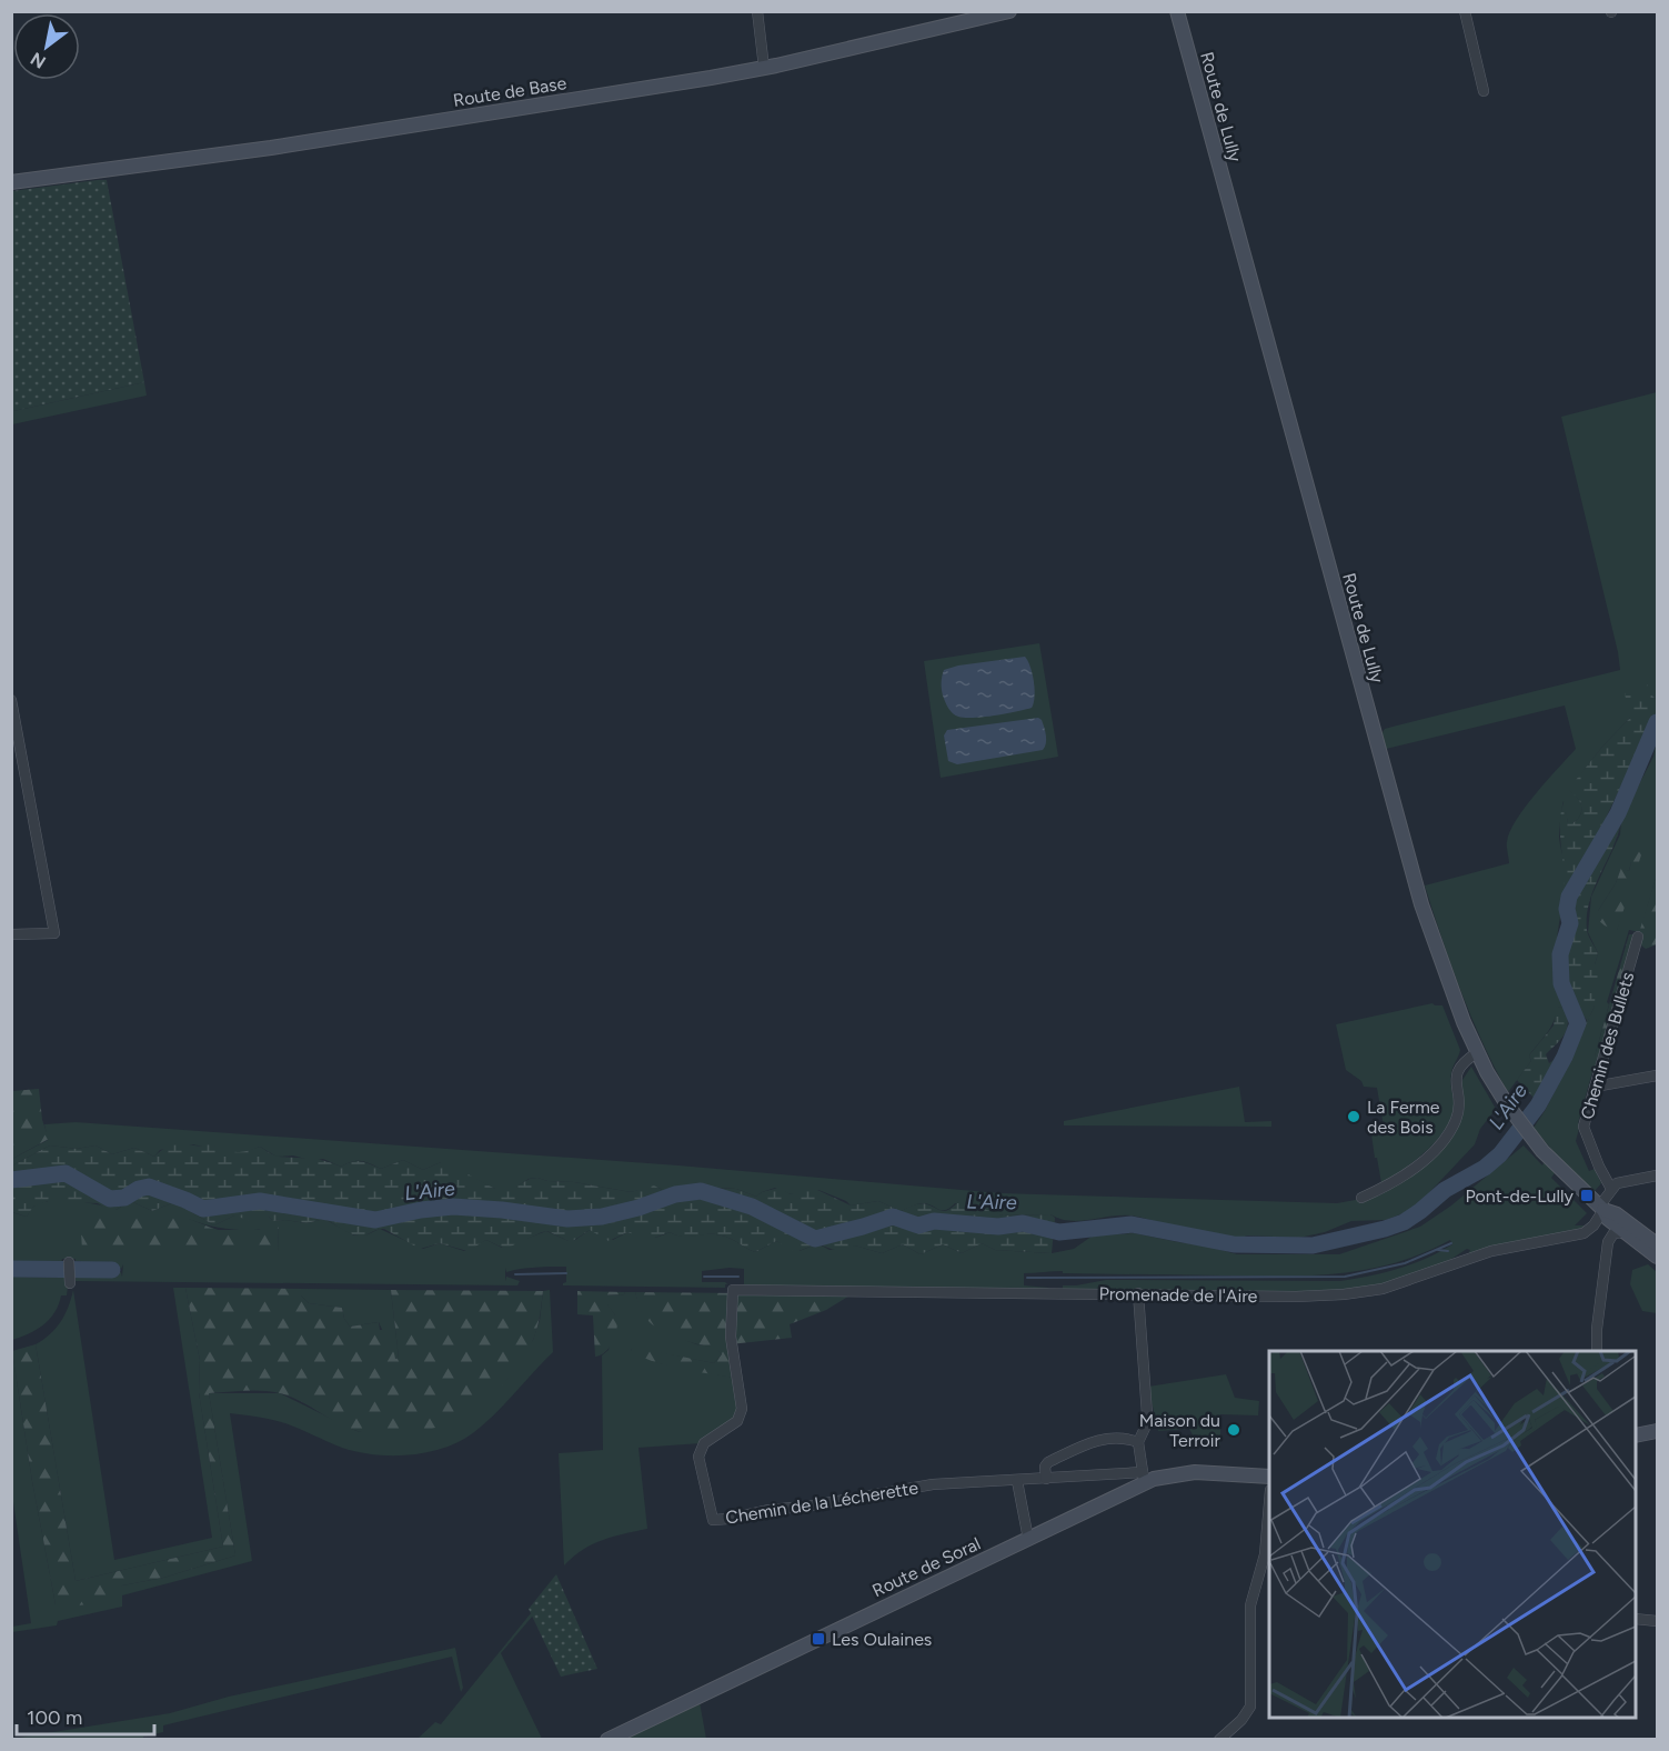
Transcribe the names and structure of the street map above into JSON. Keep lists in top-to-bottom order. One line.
{"streets":{"main road":["Route de Base","Route de Lully","Route de Soral"],"street":["Chemin des Bullets","Promenade de l'Aire","Chemin de la Lécherette"]},"crossings":[["Route de Lully","Promenade de l'Aire"],["Chemin des Bullets","Promenade de l'Aire"],["Promenade de l'Aire","Chemin de la Lécherette"],["Chemin de la Lécherette","Route de Soral"]],"water":["L'Aire"],"places":{"other":["La Ferme des Bois","Maison du Terroir"],"transit":["Pont-de-Lully","Les Oulaines"]},"scale_bar":"100 m","north":"bottom left"}
